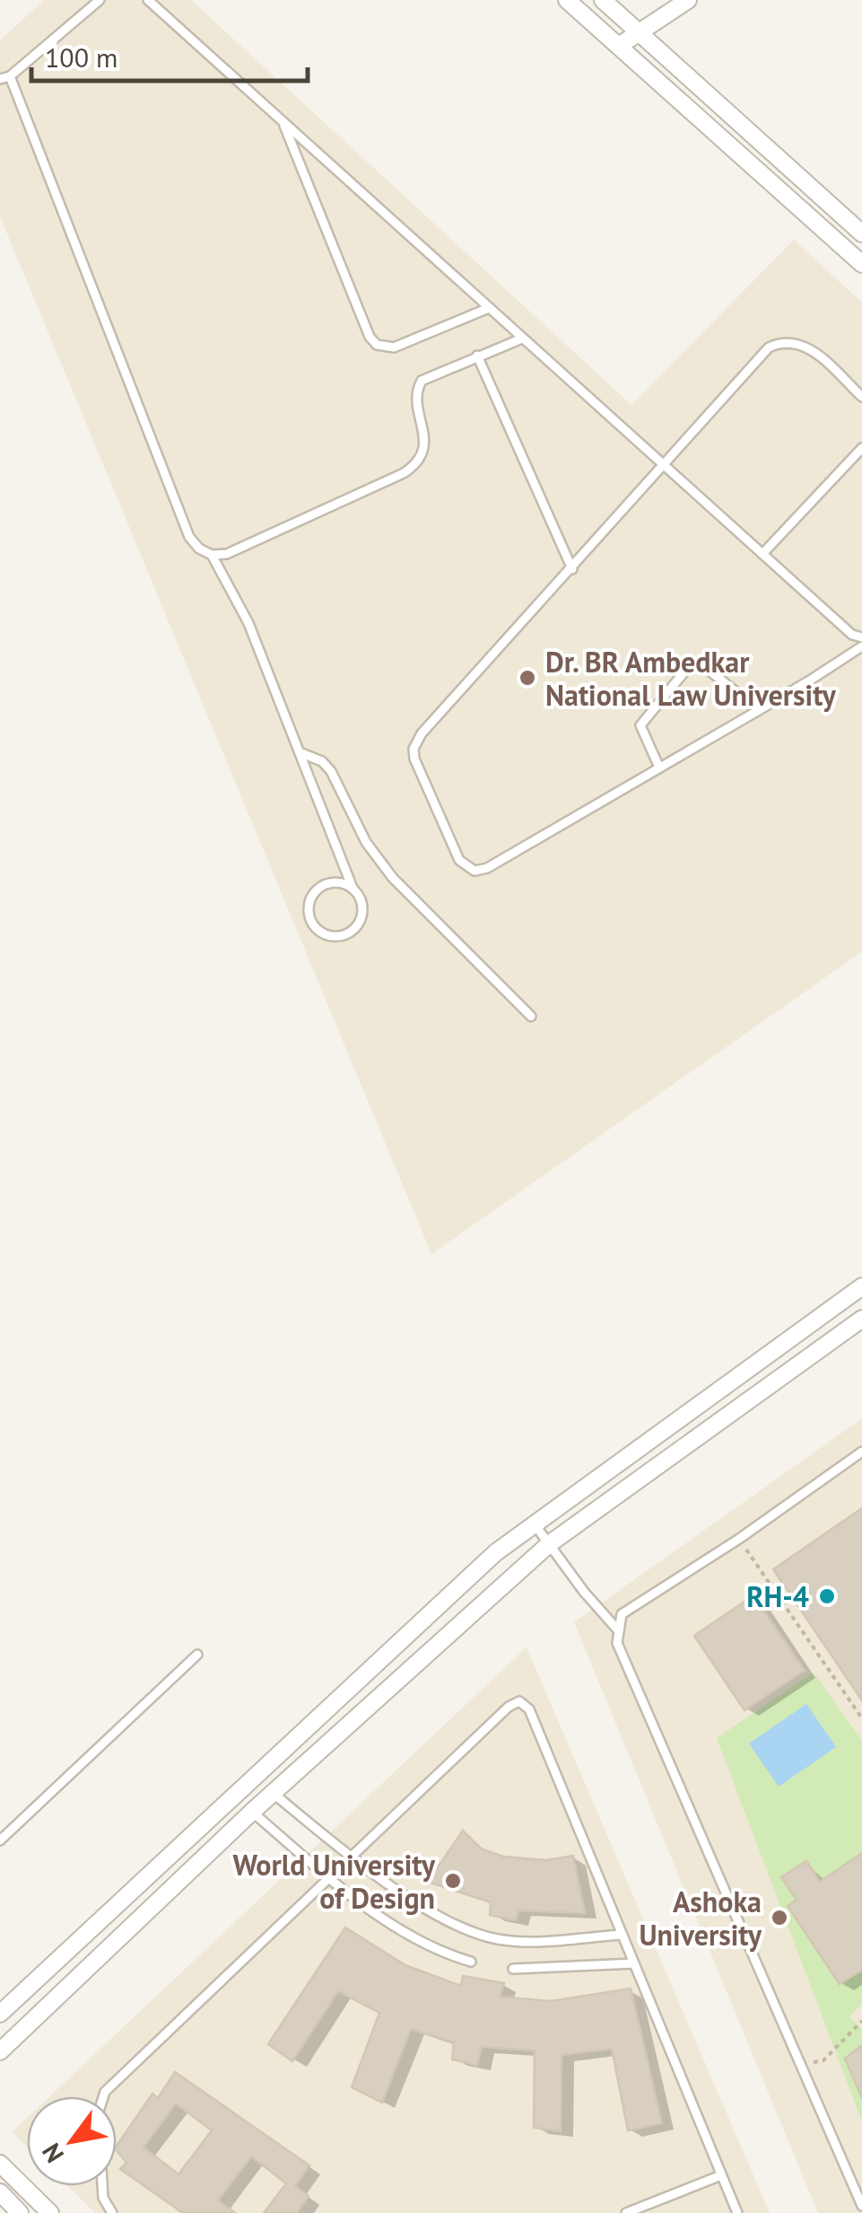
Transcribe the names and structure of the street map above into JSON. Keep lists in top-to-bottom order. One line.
{"places":["Dr. BR Ambedkar National Law University","RH-4","World University of Design","Ashoka University"],"scale_bar":"100 m","north":"bottom left"}
